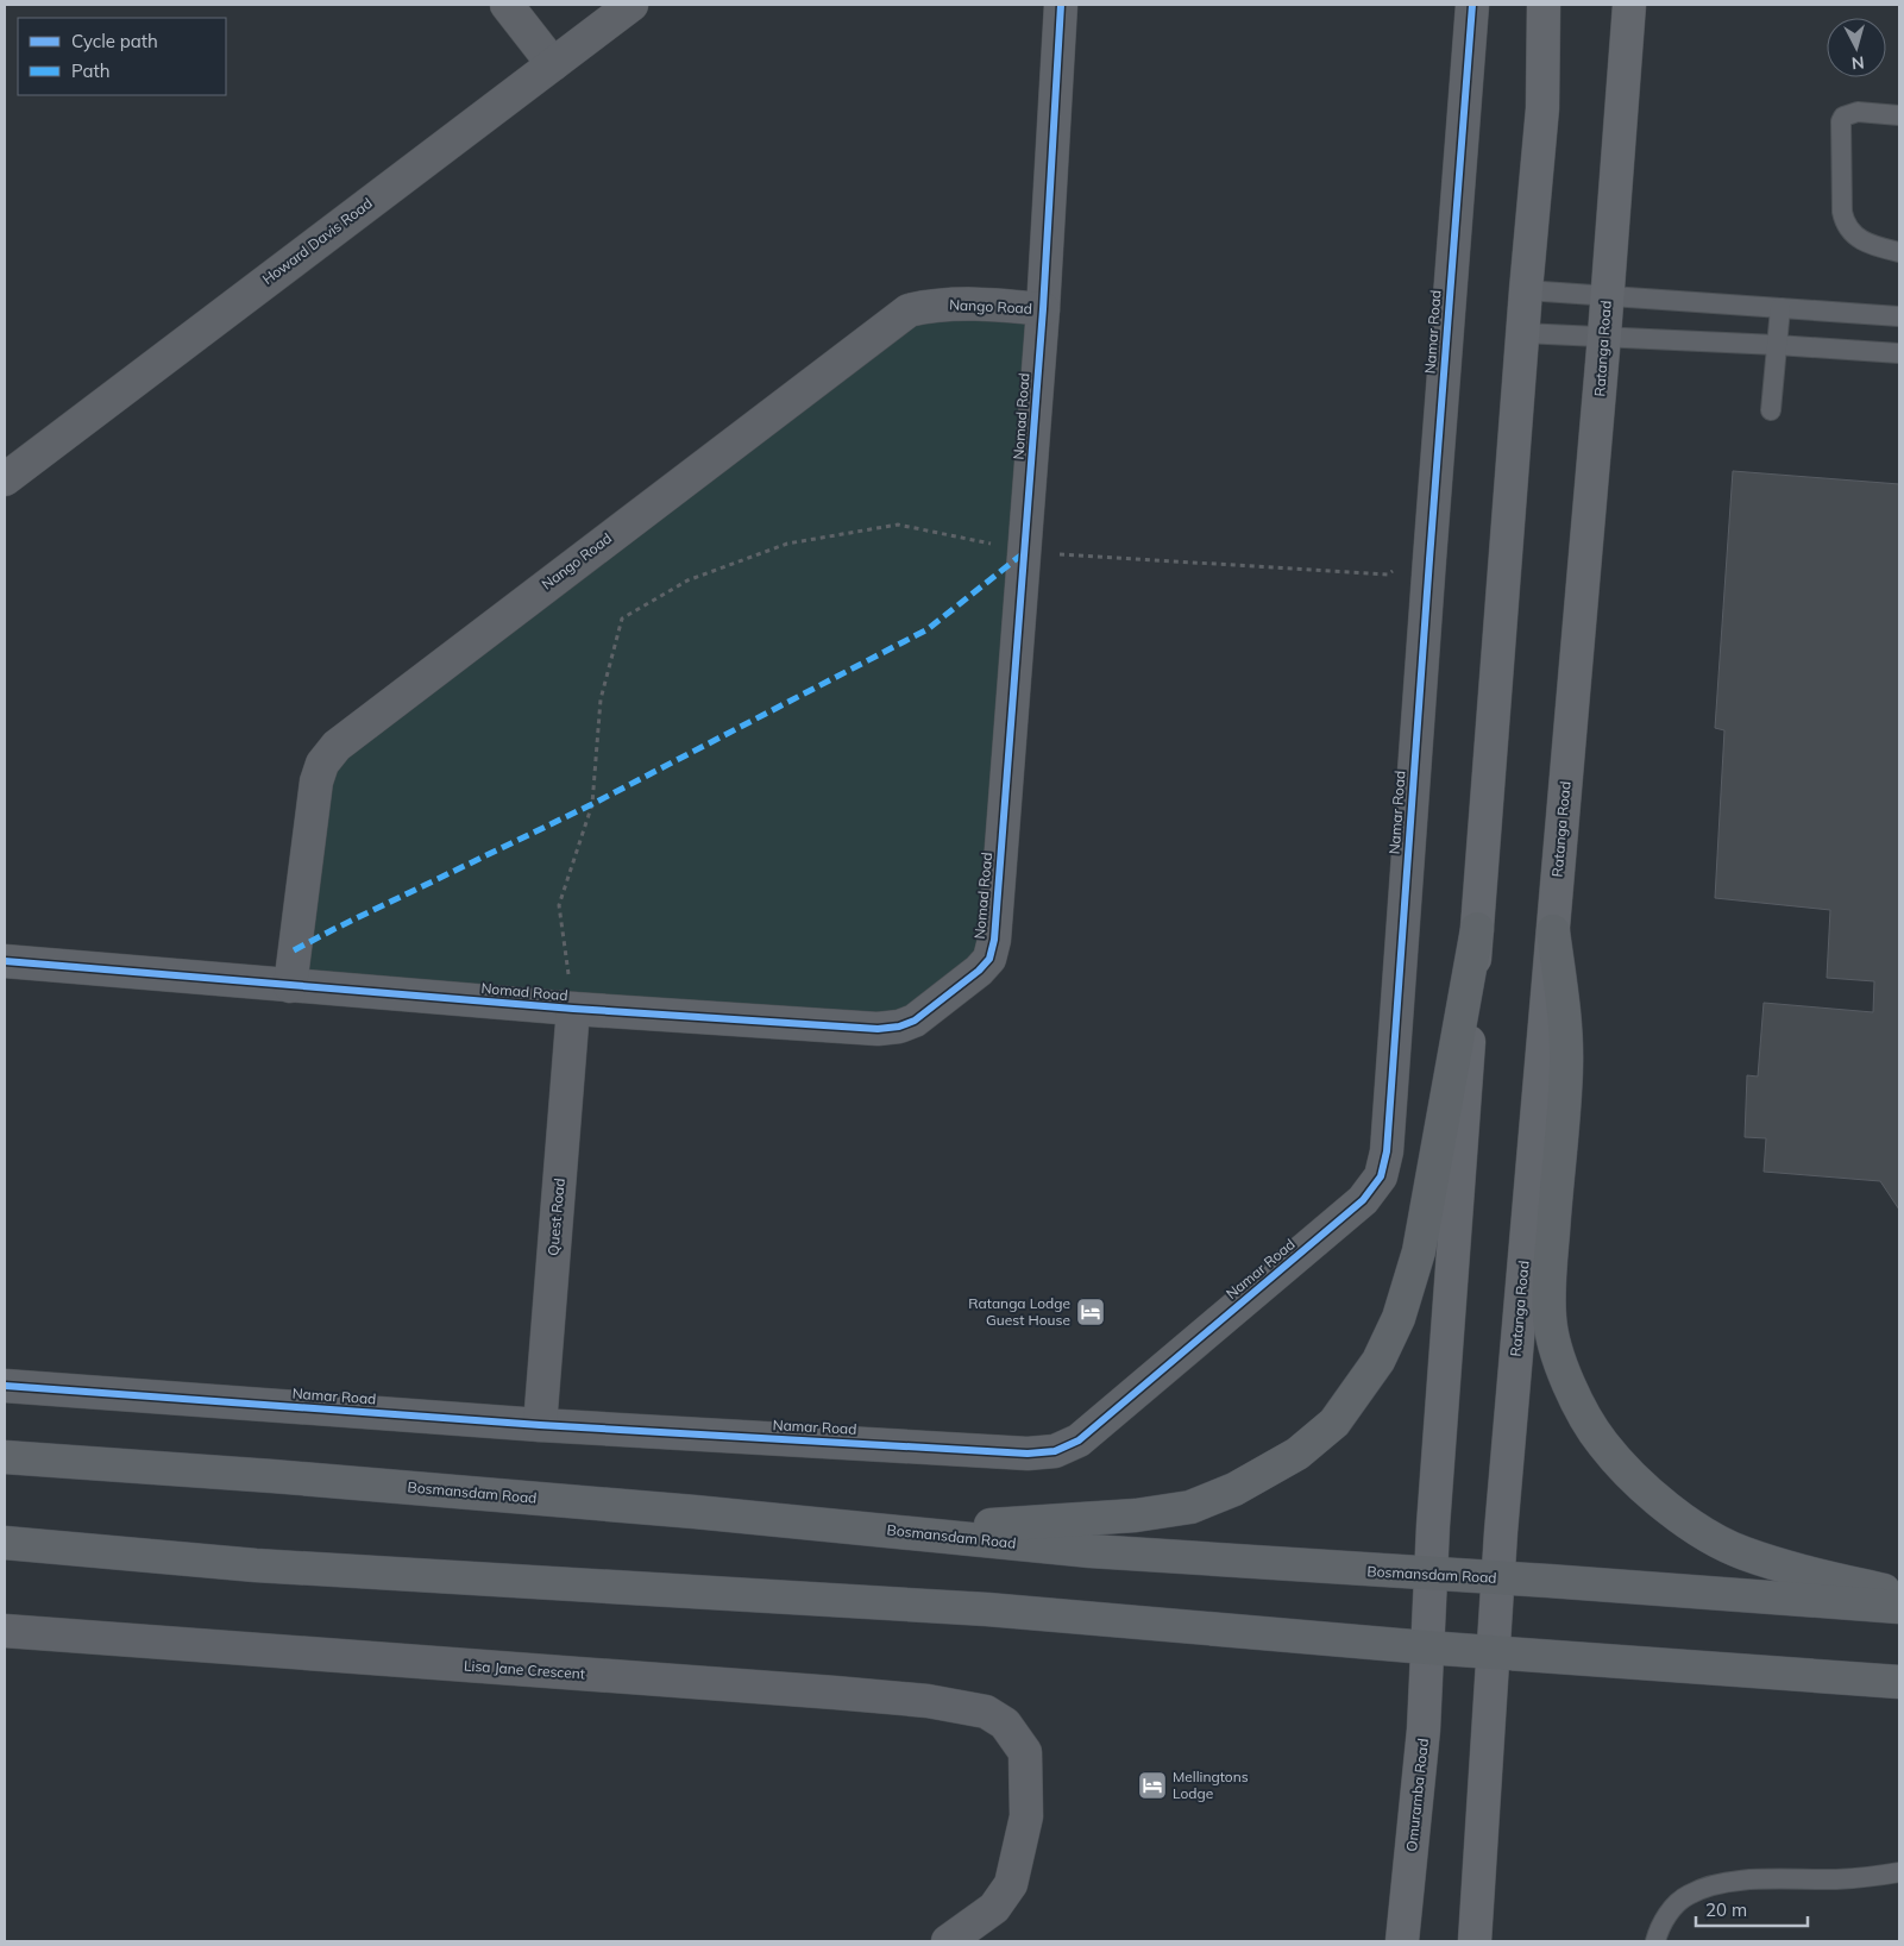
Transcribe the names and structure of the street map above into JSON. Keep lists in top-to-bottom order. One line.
{"streets":{"main road":["Ratanga Road","Bosmansdam Road","Omuramba Road"],"street":["Howard Davis Road","Nango Road","Namar Road","Nomad Road","Quest Road","Lisa Jane Crescent"]},"crossings":[["Nango Road","Nomad Road"],["Namar Road","Quest Road"],["Ratanga Road","Bosmansdam Road"],["Nomad Road","Quest Road"]],"places":{"hotel":["Ratanga Lodge Guest House","Mellingtons Lodge"]},"legend":["Cycle path","Path"],"scale_bar":"20 m","north":"bottom"}
